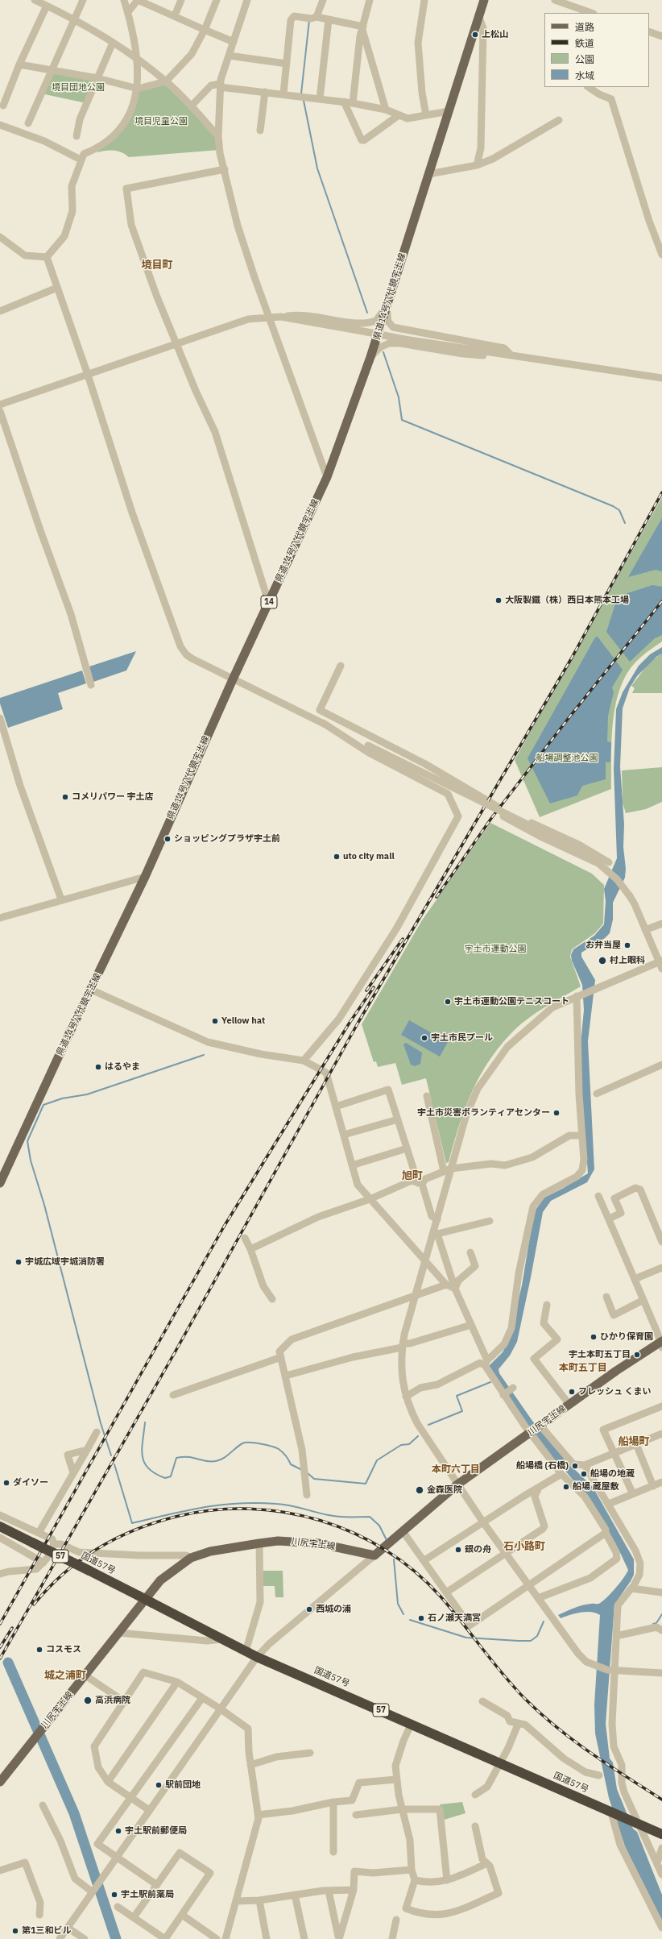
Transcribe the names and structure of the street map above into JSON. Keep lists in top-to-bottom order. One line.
{"streets":{"highway":["57","国道57号"],"main road":["県道14号八代鏡宇土線","14","川尻宇土線"]},"districts":["境目町","旭町","本町五丁目","船場町","本町六丁目","石小路町","城之浦町"],"parks":["境目団地公園","境目児童公園","船場調整池公園","宇土市運動公園"],"places":["上松山","大阪製鐵（株）西日本熊本工場","コメリパワー 宇土店","ショッピングプラザ宇土前","uto city mall","お弁当屋","村上眼科","宇土市運動公園テニスコート","Yellow hat","宇土市民プール","はるやま","宇土市災害ボランティアセンター","宇城広域宇城消防署","ひかり保育園","宇土本町五丁目","フレッシュ くまい","船場橋 (石橋)","船場の地蔵","ダイソー","船場 蔵屋敷","金森医院","銀の舟","西城の浦","石ノ瀬天満宮","コスモス","高浜病院","駅前団地","宇土駅前郵便局","宇土駅前薬局","第1三和ビル"],"legend":["道路","鉄道","公園","水域"]}
